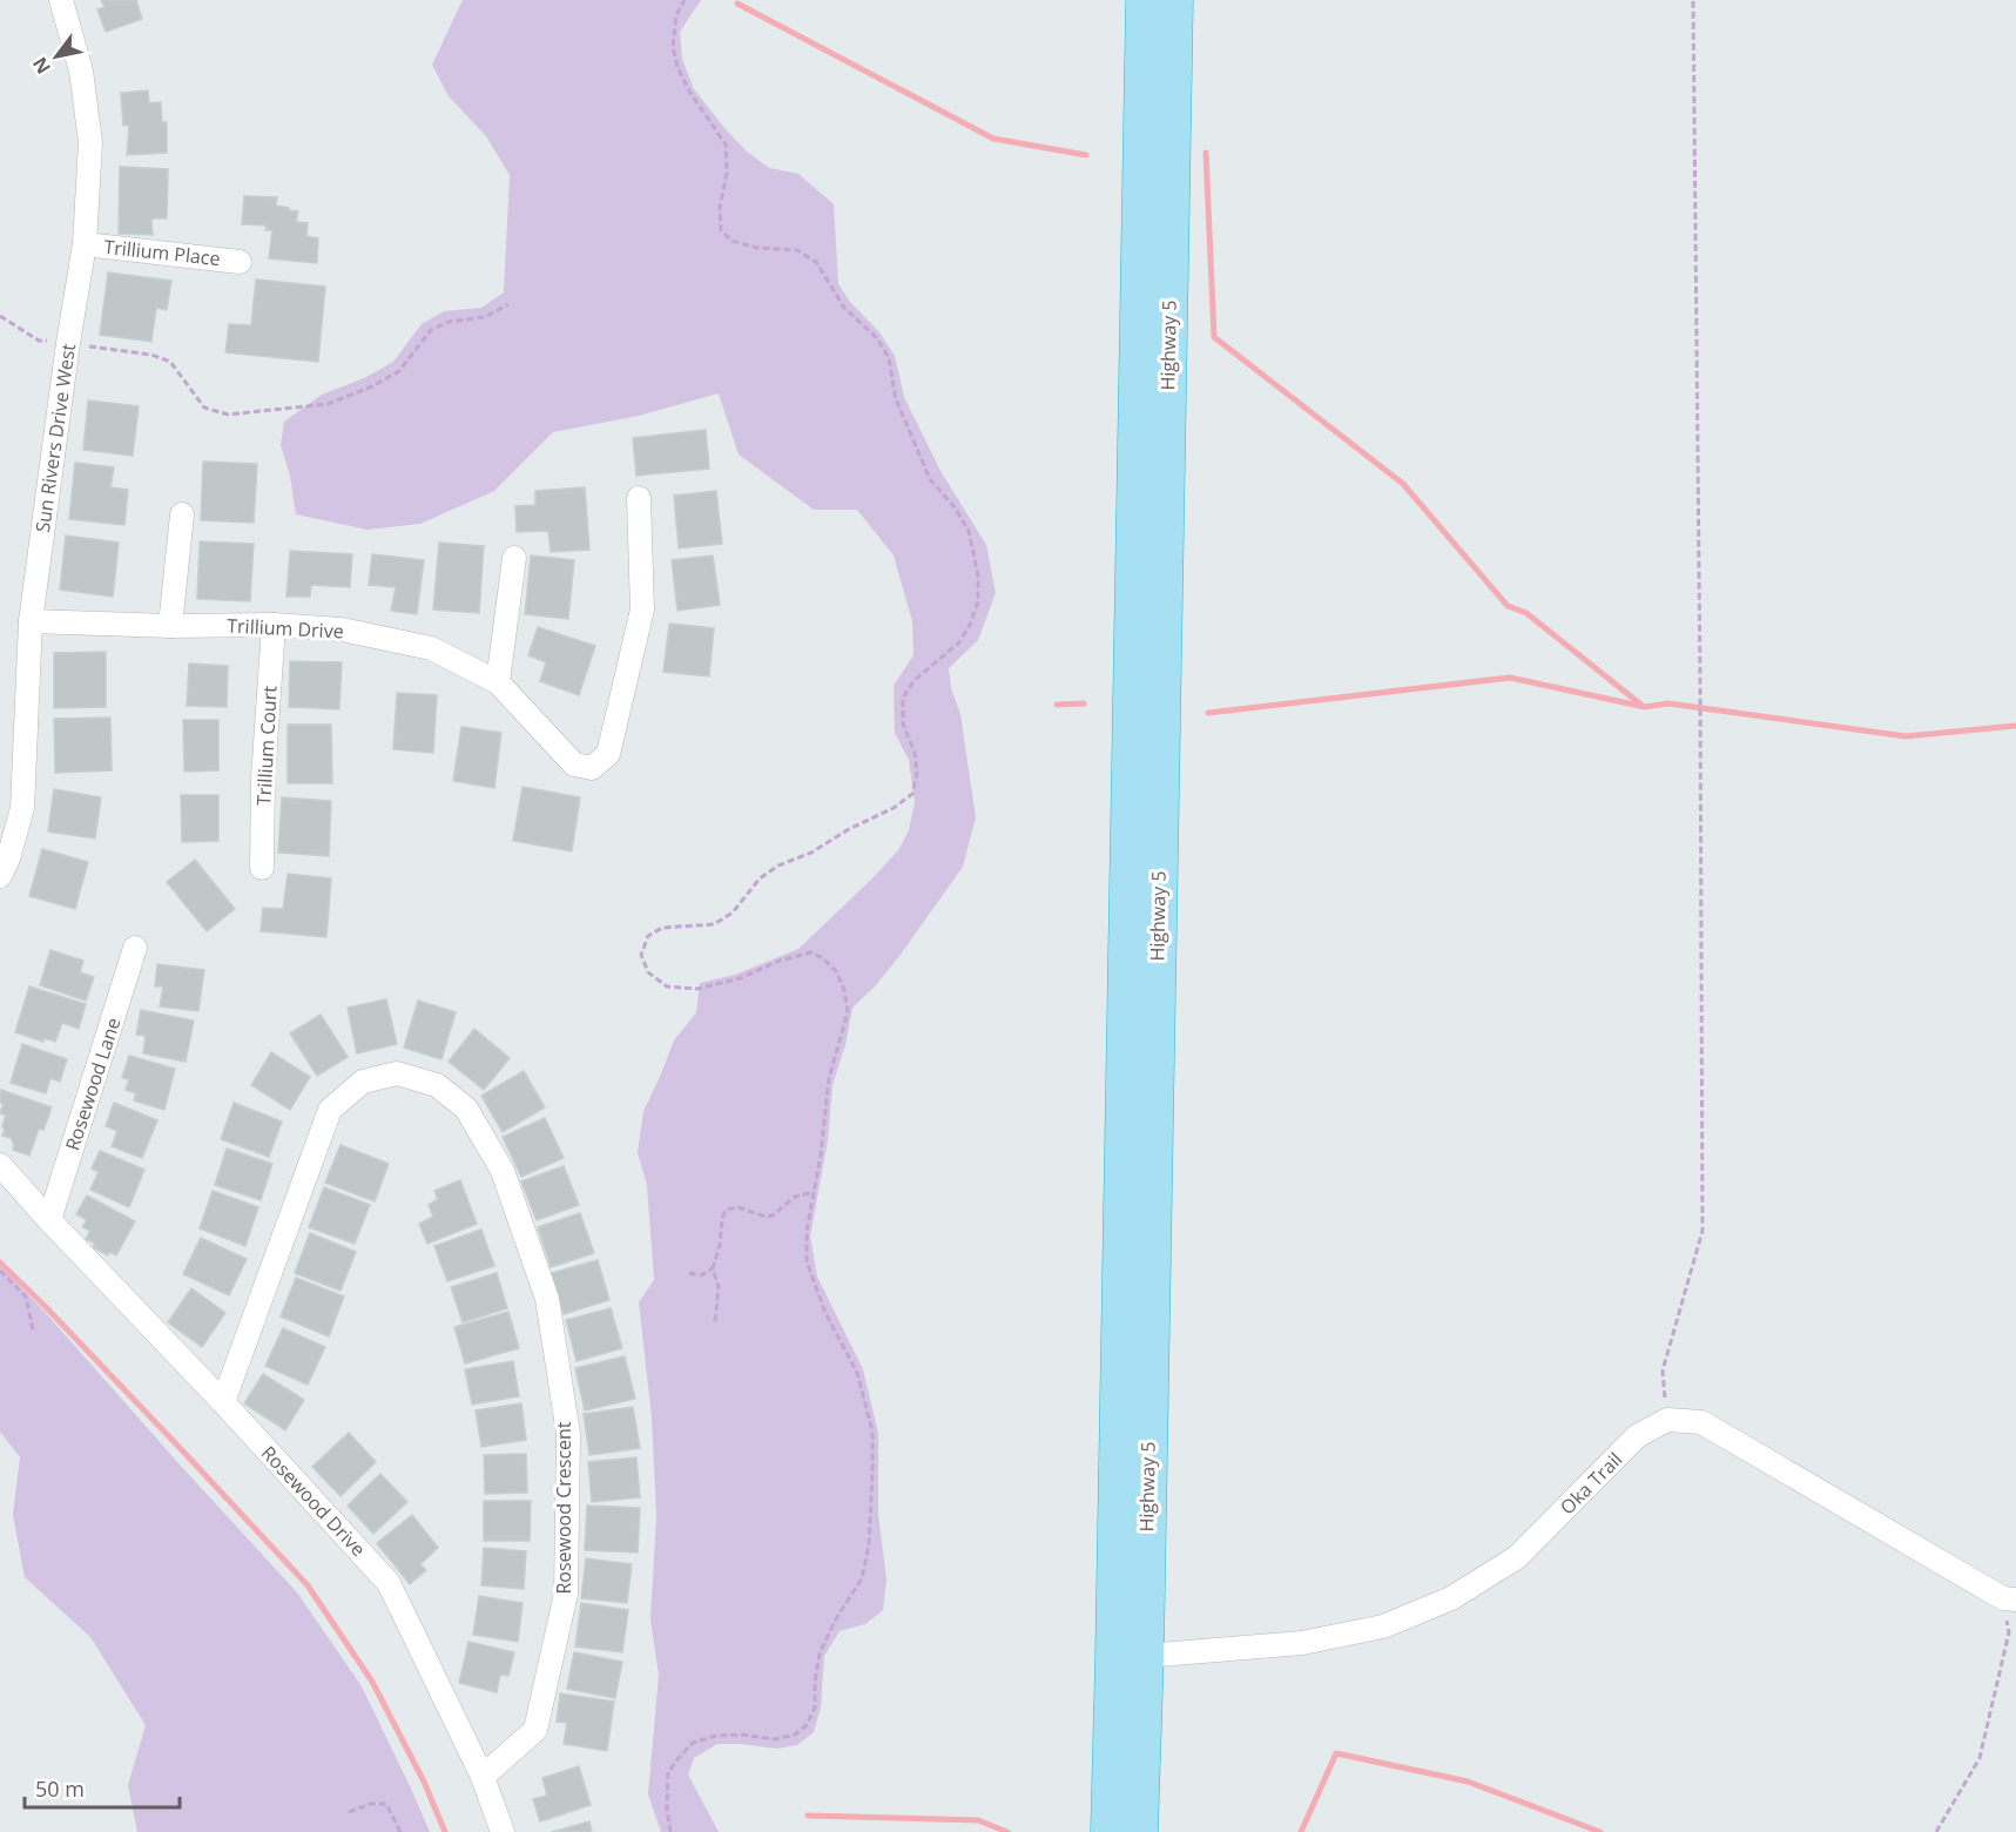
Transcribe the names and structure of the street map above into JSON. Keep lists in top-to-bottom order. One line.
{"streets":{"highway":["Highway 5"],"street":["Trillium Place","Sun Rivers Drive West","Trillium Drive","Trillium Court","Rosewood Lane","Oka Trail","Rosewood Drive","Rosewood Crescent"]},"crossings":[["Trillium Place","Sun Rivers Drive West"],["Highway 5","Oka Trail"],["Sun Rivers Drive West","Trillium Drive"],["Trillium Drive","Trillium Court"],["Rosewood Lane","Rosewood Drive"],["Rosewood Drive","Rosewood Crescent"]],"scale_bar":"50 m","north":"bottom left"}
